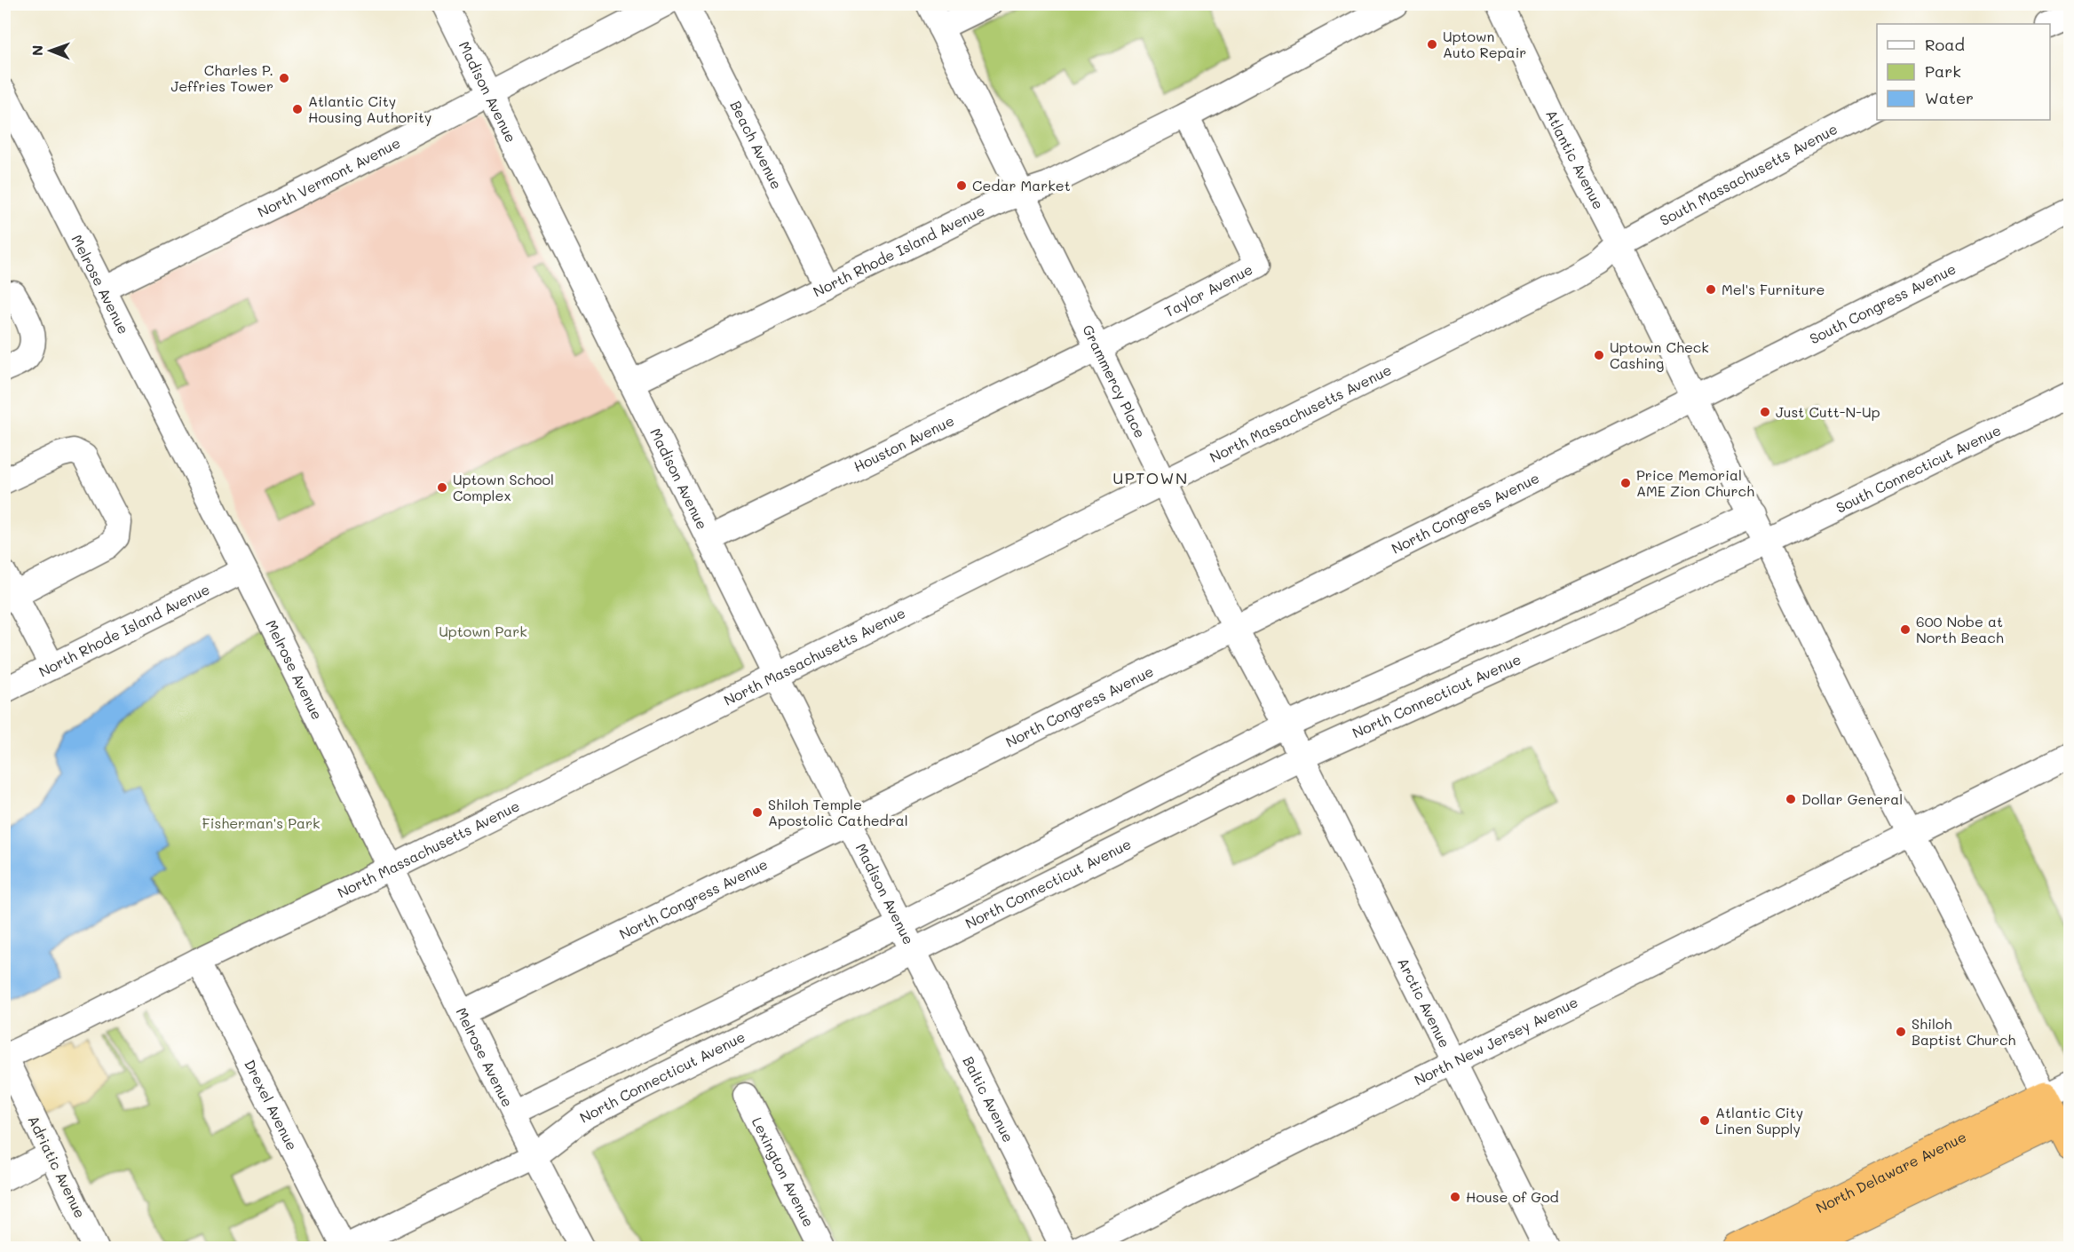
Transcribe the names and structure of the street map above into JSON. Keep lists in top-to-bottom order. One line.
{"streets":{"highway":["North Delaware Avenue"],"street":["Madison Avenue","Beach Avenue","Atlantic Avenue","South Massachusetts Avenue","North Vermont Avenue","North Rhode Island Avenue","Melrose Avenue","Taylor Avenue","South Congress Avenue","Grammercy Place","North Massachusetts Avenue","Houston Avenue","South Connecticut Avenue","North Congress Avenue","North Connecticut Avenue","Arctic Avenue","North New Jersey Avenue","Baltic Avenue","Drexel Avenue","Adriatic Avenue","Lexington Avenue"]},"crossings":[["Madison Avenue","North Vermont Avenue"],["Madison Avenue","North Rhode Island Avenue"],["Madison Avenue","North Massachusetts Avenue"],["Madison Avenue","Houston Avenue"],["Madison Avenue","North Congress Avenue"],["Madison Avenue","North Connecticut Avenue"],["Madison Avenue","Baltic Avenue"],["Beach Avenue","North Rhode Island Avenue"],["Atlantic Avenue","South Massachusetts Avenue"],["Atlantic Avenue","South Congress Avenue"],["Atlantic Avenue","North Massachusetts Avenue"],["Atlantic Avenue","South Connecticut Avenue"],["Atlantic Avenue","North Congress Avenue"],["Atlantic Avenue","North Connecticut Avenue"],["Atlantic Avenue","North New Jersey Avenue"],["Atlantic Avenue","North Delaware Avenue"],["South Massachusetts Avenue","North Massachusetts Avenue"],["North Vermont Avenue","Melrose Avenue"],["North Rhode Island Avenue","Melrose Avenue"],["North Rhode Island Avenue","Taylor Avenue"],["North Rhode Island Avenue","Grammercy Place"],["Melrose Avenue","North Massachusetts Avenue"],["Melrose Avenue","North Congress Avenue"],["Melrose Avenue","North Connecticut Avenue"],["Taylor Avenue","Grammercy Place"],["Taylor Avenue","Houston Avenue"],["South Congress Avenue","North Congress Avenue"],["Grammercy Place","North Massachusetts Avenue"],["Grammercy Place","Houston Avenue"],["Grammercy Place","North Congress Avenue"],["Grammercy Place","North Connecticut Avenue"],["Grammercy Place","Arctic Avenue"],["North Massachusetts Avenue","Drexel Avenue"],["North Massachusetts Avenue","Adriatic Avenue"],["South Connecticut Avenue","North Connecticut Avenue"],["North Connecticut Avenue","Arctic Avenue"],["North Connecticut Avenue","Baltic Avenue"],["North Connecticut Avenue","Drexel Avenue"],["Arctic Avenue","North New Jersey Avenue"]],"districts":["UPTOWN"],"parks":["Uptown Park","Fisherman's Park"],"places":["Uptown Auto Repair","Charles P. Jeffries Tower","Atlantic City Housing Authority","Cedar Market","Mel's Furniture","Uptown Check Cashing","Just Cutt-N-Up","Price Memorial AME Zion Church","Uptown School Complex","600 Nobe at North Beach","Dollar General","Shiloh Temple Apostolic Cathedral","Shiloh Baptist Church","Atlantic City Linen Supply","House of God"],"legend":["Road","Park","Water"],"north":"left"}
